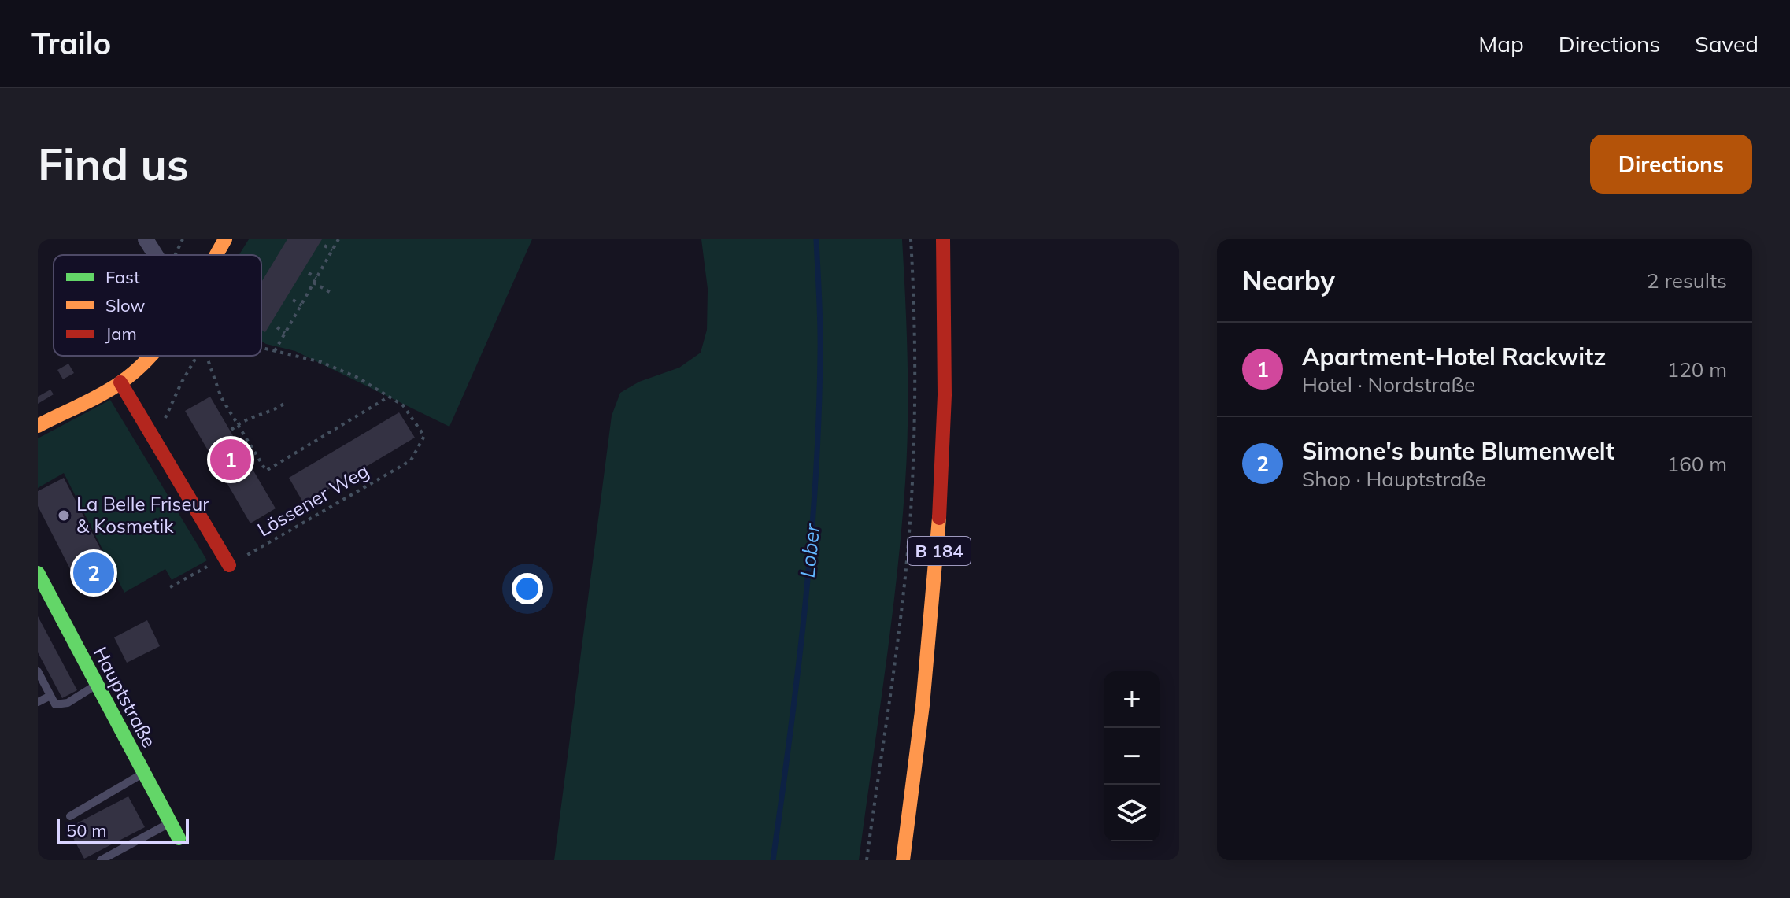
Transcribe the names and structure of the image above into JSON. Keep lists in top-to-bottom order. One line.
{"streets":{"street":["B 184","Hauptstraße"],"path":["Lössener Weg"]},"water":["Lober"],"places":["La Belle Friseur & Kosmetik"],"legend":["Fast","Slow","Jam"],"scale_bar":"50 m","page":{"header":"Trailo","nav":["Map","Directions","Saved"],"buttons":"Directions","title":"Find us","heading":["Nearby","2 results"],"list":[{"mark":"1","name":"Apartment-Hotel Rackwitz","note":"Hotel · Nordstraße","value":"120 m"},{"mark":"2","name":"Simone's bunte Blumenwelt","note":"Shop · Hauptstraße","value":"160 m"}],"pins":["1","2"],"map_buttons":["+","−"],"scale":"50 m"}}
